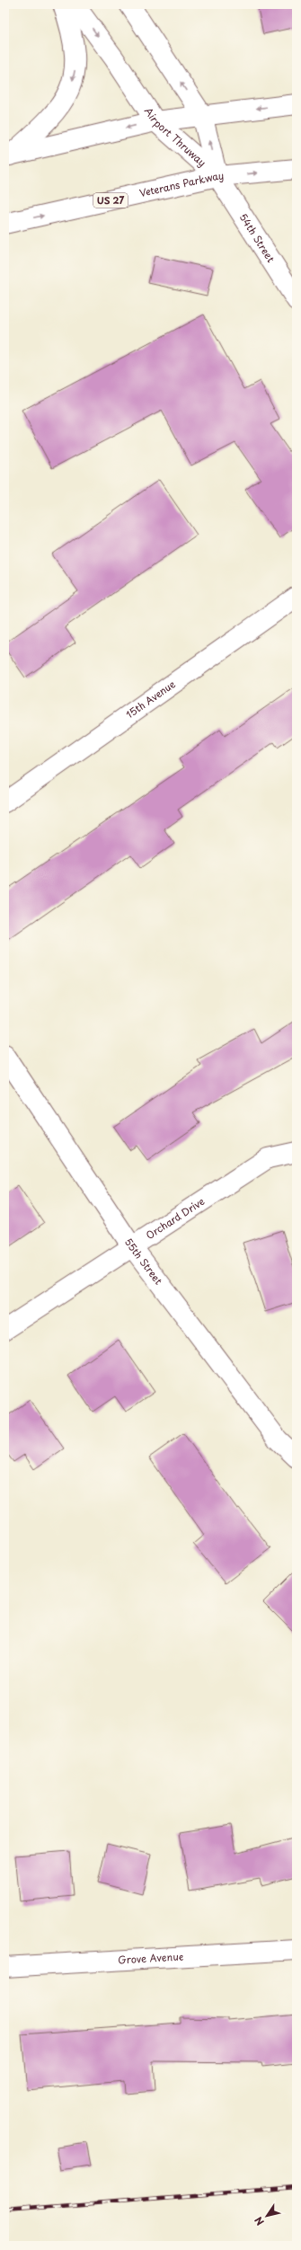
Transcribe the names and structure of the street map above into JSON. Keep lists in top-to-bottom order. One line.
{"streets":{"street":["Airport Thruway","Veterans Parkway","US 27","54th Street","15th Avenue","Orchard Drive","55th Street","Grove Avenue"]},"crossings":[["Airport Thruway","Veterans Parkway"],["Airport Thruway","54th Street"],["Veterans Parkway","54th Street"],["Orchard Drive","55th Street"]],"north":"bottom left"}
